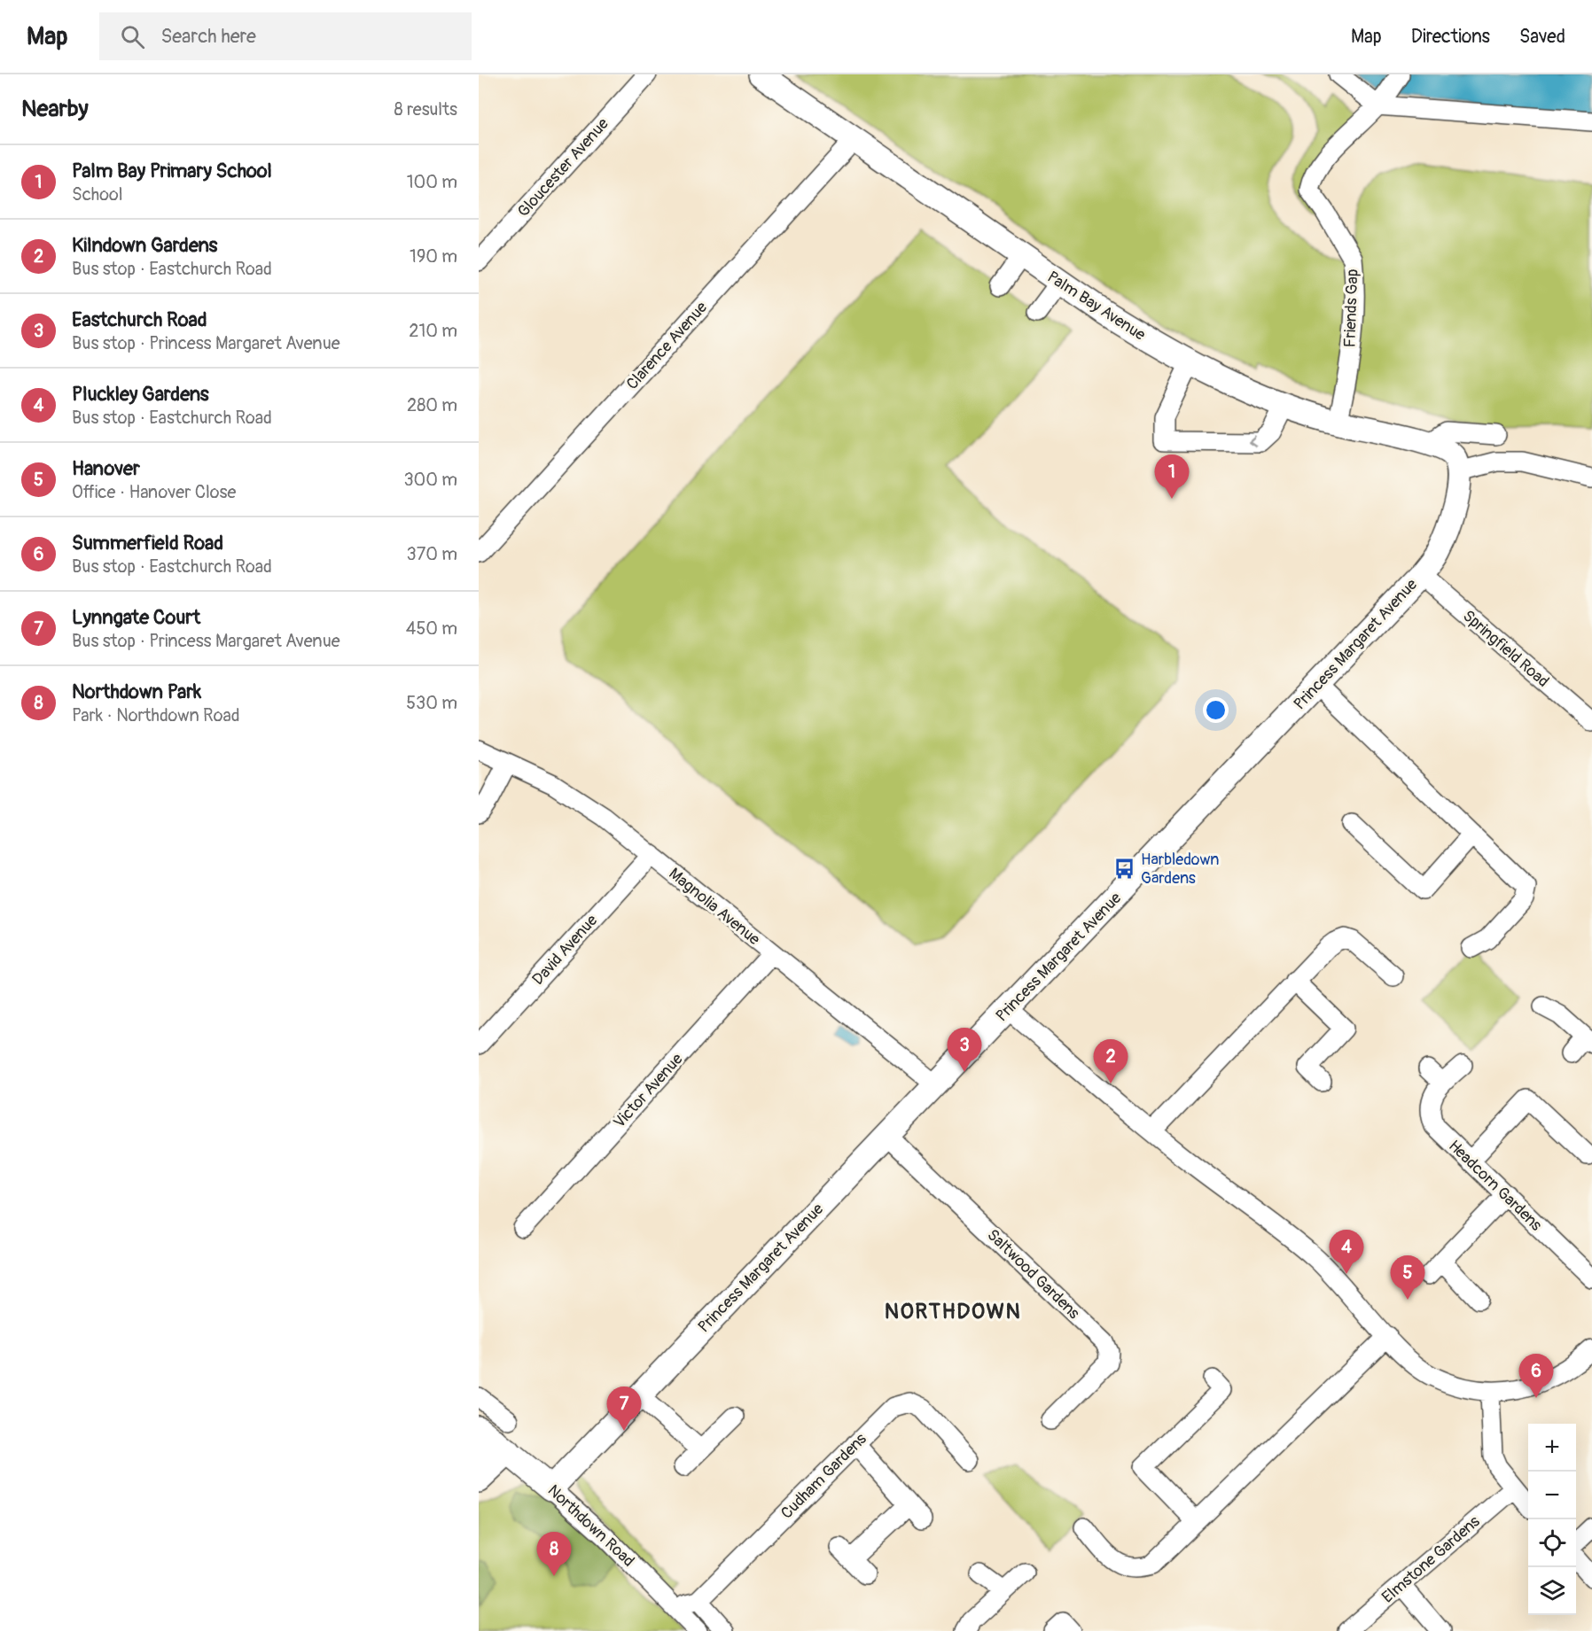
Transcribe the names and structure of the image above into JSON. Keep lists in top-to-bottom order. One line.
{"streets":{"main road":["Palm Bay Avenue","Princess Margaret Avenue","Northdown Road"],"street":["Gloucester Avenue","Friends Gap","Clarence Avenue","Springfield Road","Magnolia Avenue","David Avenue","Victor Avenue","Headcorn Gardens","Saltwood Gardens","Cudham Gardens","Elmstone Gardens"]},"crossings":[["Palm Bay Avenue","Friends Gap"],["Palm Bay Avenue","Clarence Avenue"],["Palm Bay Avenue","Princess Margaret Avenue"],["Princess Margaret Avenue","Springfield Road"],["Princess Margaret Avenue","Magnolia Avenue"],["Princess Margaret Avenue","Saltwood Gardens"],["Princess Margaret Avenue","Northdown Road"],["Magnolia Avenue","David Avenue"],["Magnolia Avenue","Victor Avenue"],["Cudham Gardens","Northdown Road"]],"districts":["NORTHDOWN"],"places":{"bus stop":["Harbledown Gardens"]},"page":{"header":"Map","search":"Search here","nav":["Map","Directions","Saved"],"heading":["Nearby","8 results"],"list":[{"mark":"1","name":"Palm Bay Primary School","note":"School","value":"100 m"},{"mark":"2","name":"Kilndown Gardens","note":"Bus stop · Eastchurch Road","value":"190 m"},{"mark":"3","name":"Eastchurch Road","note":"Bus stop · Princess Margaret Avenue","value":"210 m"},{"mark":"4","name":"Pluckley Gardens","note":"Bus stop · Eastchurch Road","value":"280 m"},{"mark":"5","name":"Hanover","note":"Office · Hanover Close","value":"300 m"},{"mark":"6","name":"Summerfield Road","note":"Bus stop · Eastchurch Road","value":"370 m"},{"mark":"7","name":"Lynngate Court","note":"Bus stop · Princess Margaret Avenue","value":"450 m"},{"mark":"8","name":"Northdown Park","note":"Park · Northdown Road","value":"530 m"}],"pins":["1","3","2","4","5","6","7","8"],"map_buttons":["+","−"]}}
